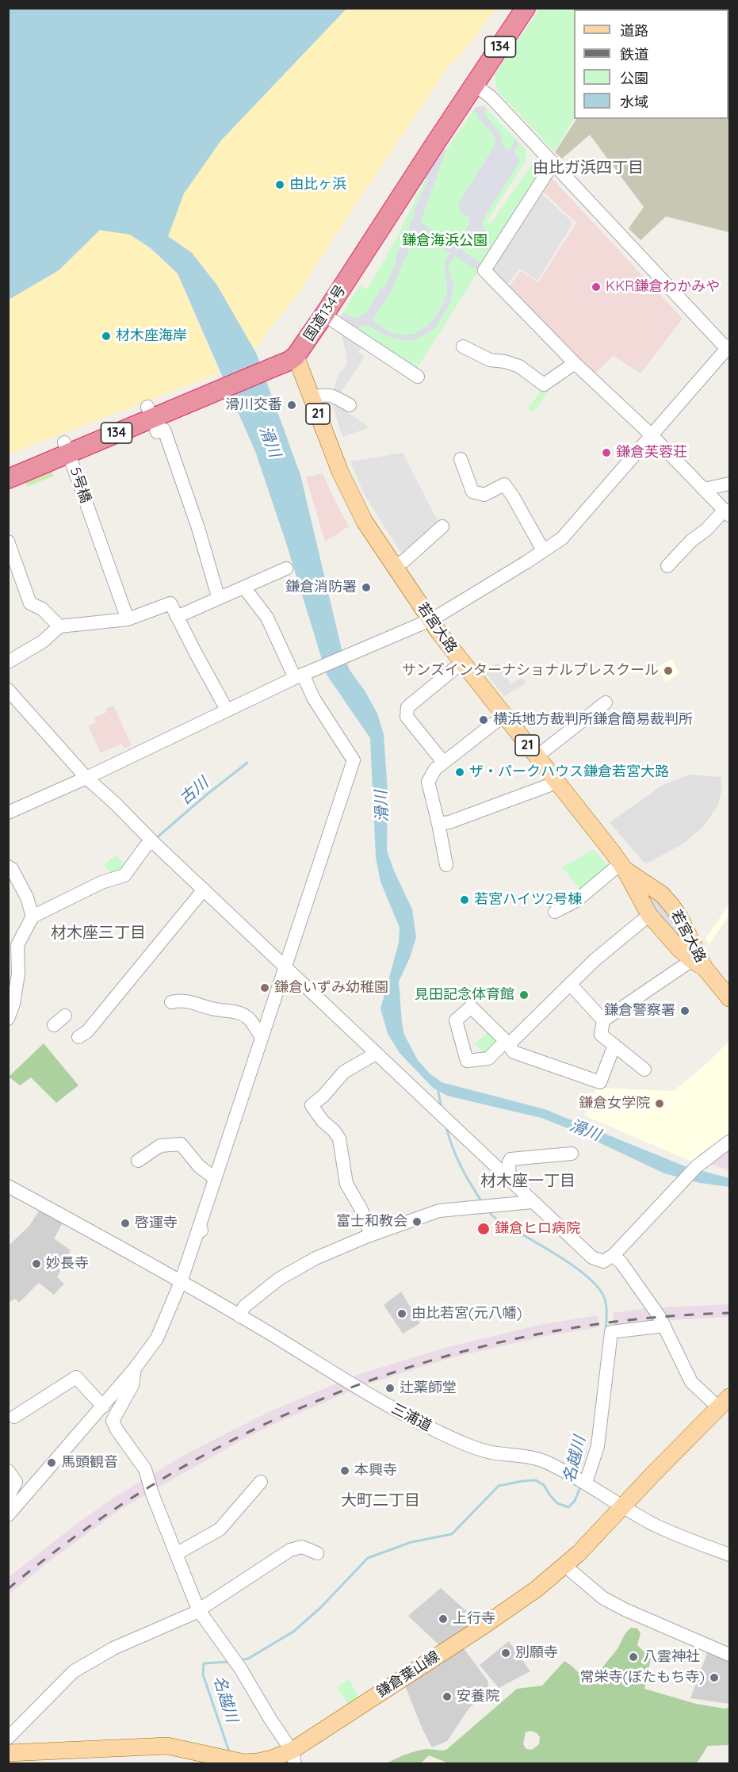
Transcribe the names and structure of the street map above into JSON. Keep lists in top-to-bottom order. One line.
{"streets":{"highway":["134","国道134号"],"main road":["21","若宮大路","鎌倉葉山線"],"street":["5号橋","三浦道"]},"crossings":[["国道134号","若宮大路"],["三浦道","鎌倉葉山線"]],"districts":["由比ガ浜四丁目","材木座三丁目","材木座一丁目","大町二丁目"],"water":["滑川","古川","名越川"],"parks":["鎌倉海浜公園"],"places":["由比ヶ浜","KKR鎌倉わかみや","材木座海岸","滑川交番","鎌倉芙蓉荘","鎌倉消防署","サンズインターナショナルプレスクール","横浜地方裁判所鎌倉簡易裁判所","ザ・パークハウス鎌倉若宮大路","若宮ハイツ2号棟","鎌倉いずみ幼稚園","見田記念体育館","鎌倉警察署","鎌倉女学院","富士和教会","啓運寺","鎌倉ヒロ病院","妙長寺","由比若宮(元八幡)","辻薬師堂","馬頭観音","本興寺","上行寺","別願寺","八雲神社","常栄寺(ぼたもち寺)","安養院"],"legend":["道路","鉄道","公園","水域"]}
